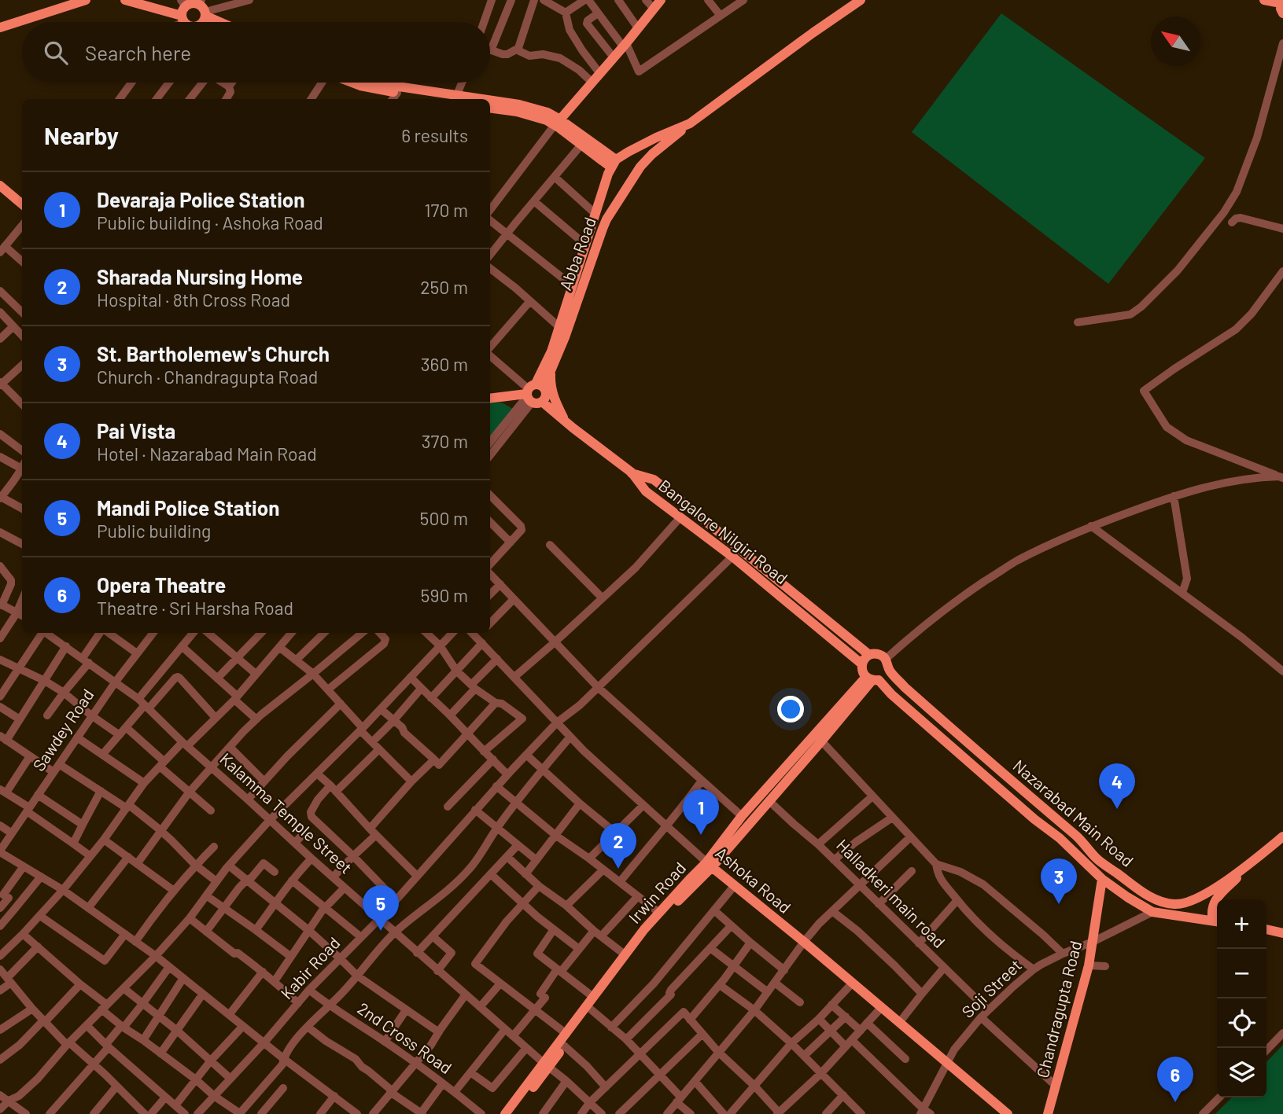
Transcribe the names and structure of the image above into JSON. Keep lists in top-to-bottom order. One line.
{"streets":{"main road":["Abba Road","Bangalore Nilgiri Road","Nazarabad Main Road","Ashoka Road","Irwin Road","Chandragupta Road"],"street":["Sawdey Road","Kalamma Temple Street","Halladkeri main road","Kabir Road","Soji Street","2nd Cross Road"]},"crossings":[["Abba Road","Bangalore Nilgiri Road"],["Bangalore Nilgiri Road","Kabir Road"],["Sawdey Road","Kalamma Temple Street"],["Kalamma Temple Street","Irwin Road"],["Kalamma Temple Street","Kabir Road"],["Ashoka Road","Irwin Road"],["Ashoka Road","Kabir Road"],["Ashoka Road","Soji Street"],["Irwin Road","Halladkeri main road"],["Halladkeri main road","Soji Street"],["Kabir Road","2nd Cross Road"],["Soji Street","Chandragupta Road"]],"north":"top left","page":{"search":"Search here","heading":["Nearby","6 results"],"list":[{"mark":"1","name":"Devaraja Police Station","note":"Public building · Ashoka Road","value":"170 m"},{"mark":"2","name":"Sharada Nursing Home","note":"Hospital · 8th Cross Road","value":"250 m"},{"mark":"3","name":"St. Bartholemew's Church","note":"Church · Chandragupta Road","value":"360 m"},{"mark":"4","name":"Pai Vista","note":"Hotel · Nazarabad Main Road","value":"370 m"},{"mark":"5","name":"Mandi Police Station","note":"Public building","value":"500 m"},{"mark":"6","name":"Opera Theatre","note":"Theatre · Sri Harsha Road","value":"590 m"}],"pins":["4","1","2","3","5","6"],"map_buttons":["+","−"]}}
